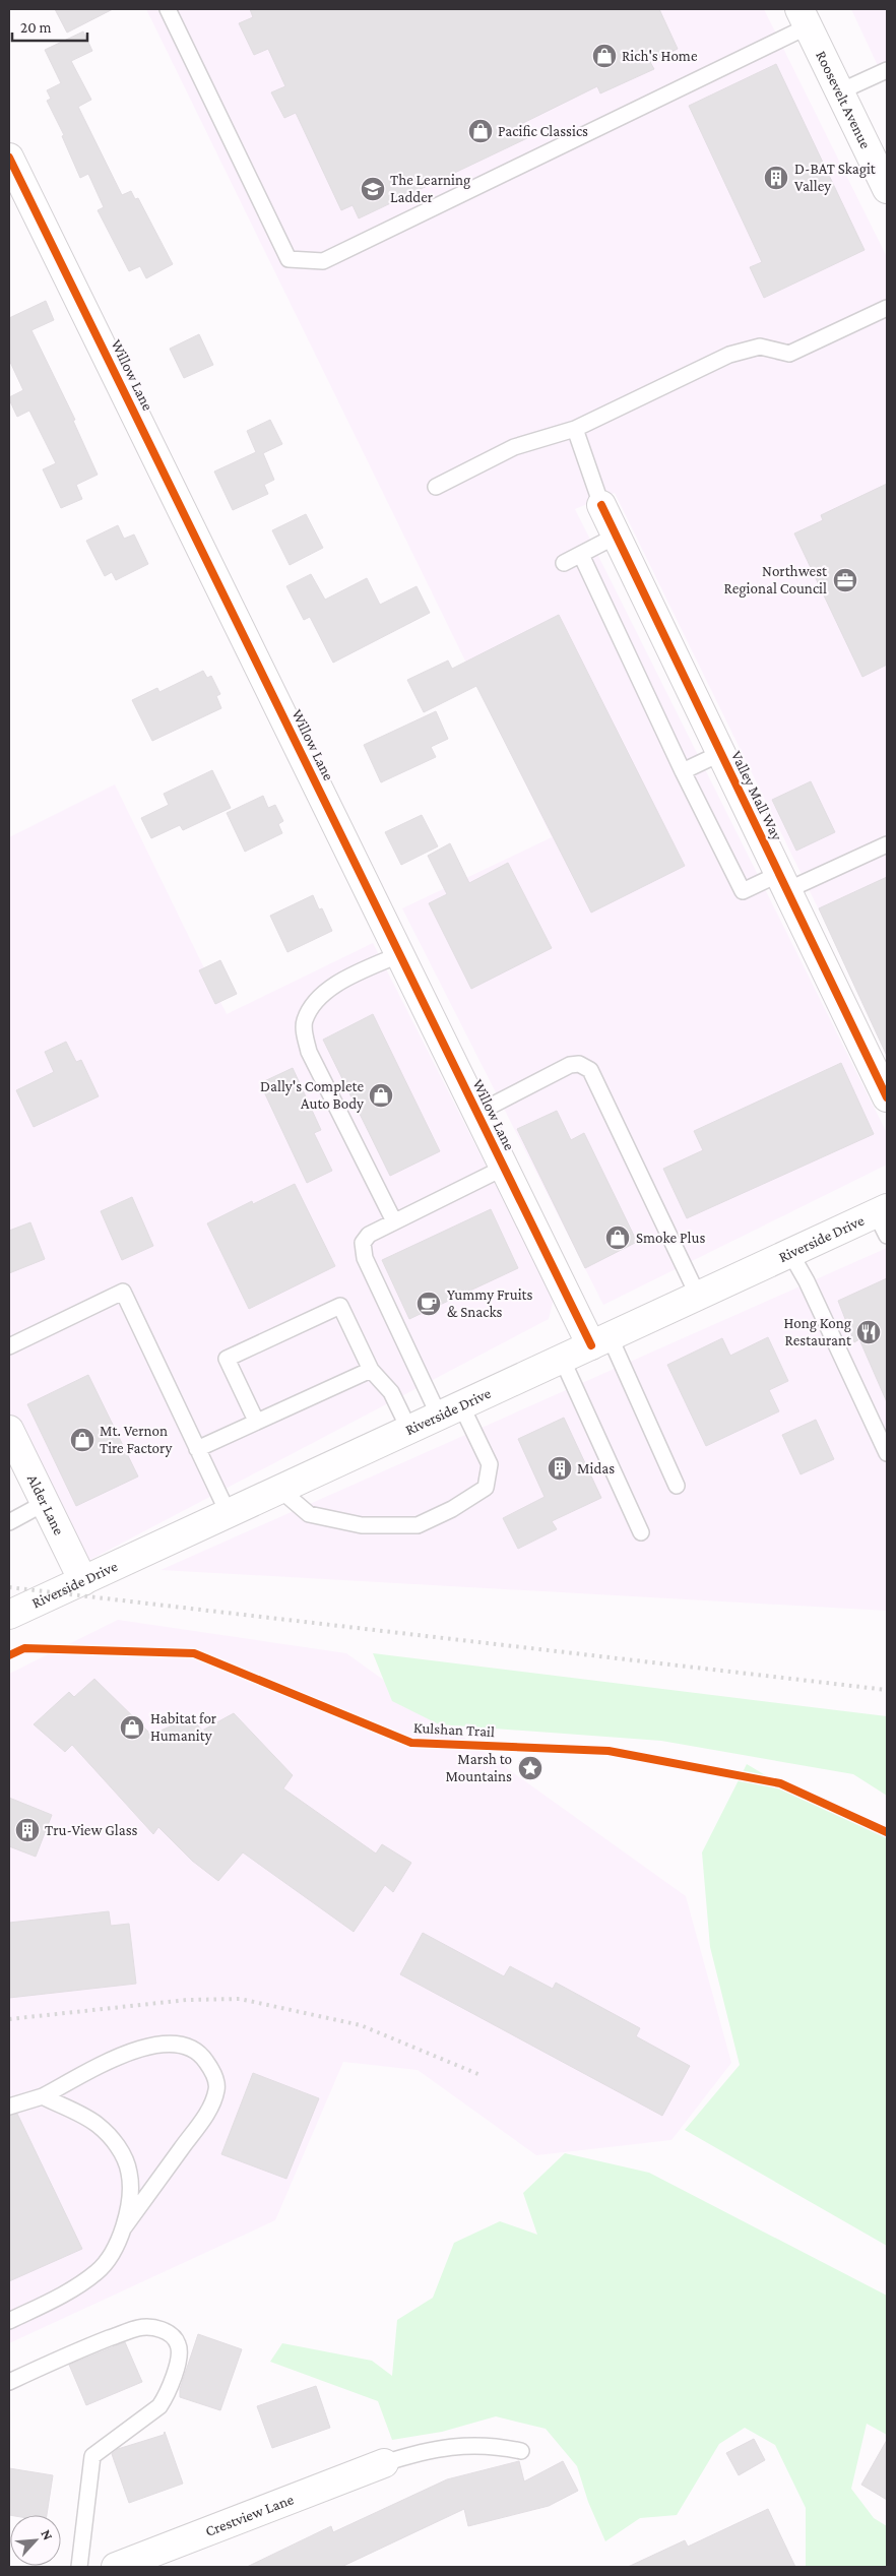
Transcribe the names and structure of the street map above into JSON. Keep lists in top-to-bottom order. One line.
{"streets":{"street":["Roosevelt Avenue","Willow Lane","Valley Mall Way","Riverside Drive","Alder Lane","Crestview Lane"],"cycle path":["Kulshan Trail"]},"crossings":[["Willow Lane","Riverside Drive"],["Riverside Drive","Alder Lane"]],"places":{"shop":["Rich's Home","Pacific Classics","Dally's Complete Auto Body","Smoke Plus","Mt. Vernon Tire Factory","Habitat for Humanity"],"building":["D-BAT Skagit Valley","Midas","Tru-View Glass"],"school or university":["The Learning Ladder"],"office":["Northwest Regional Council"],"cafe":["Yummy Fruits & Snacks"],"restaurant":["Hong Kong Restaurant"],"place":["Marsh to Mountains"]},"scale_bar":"20 m","north":"top right"}
